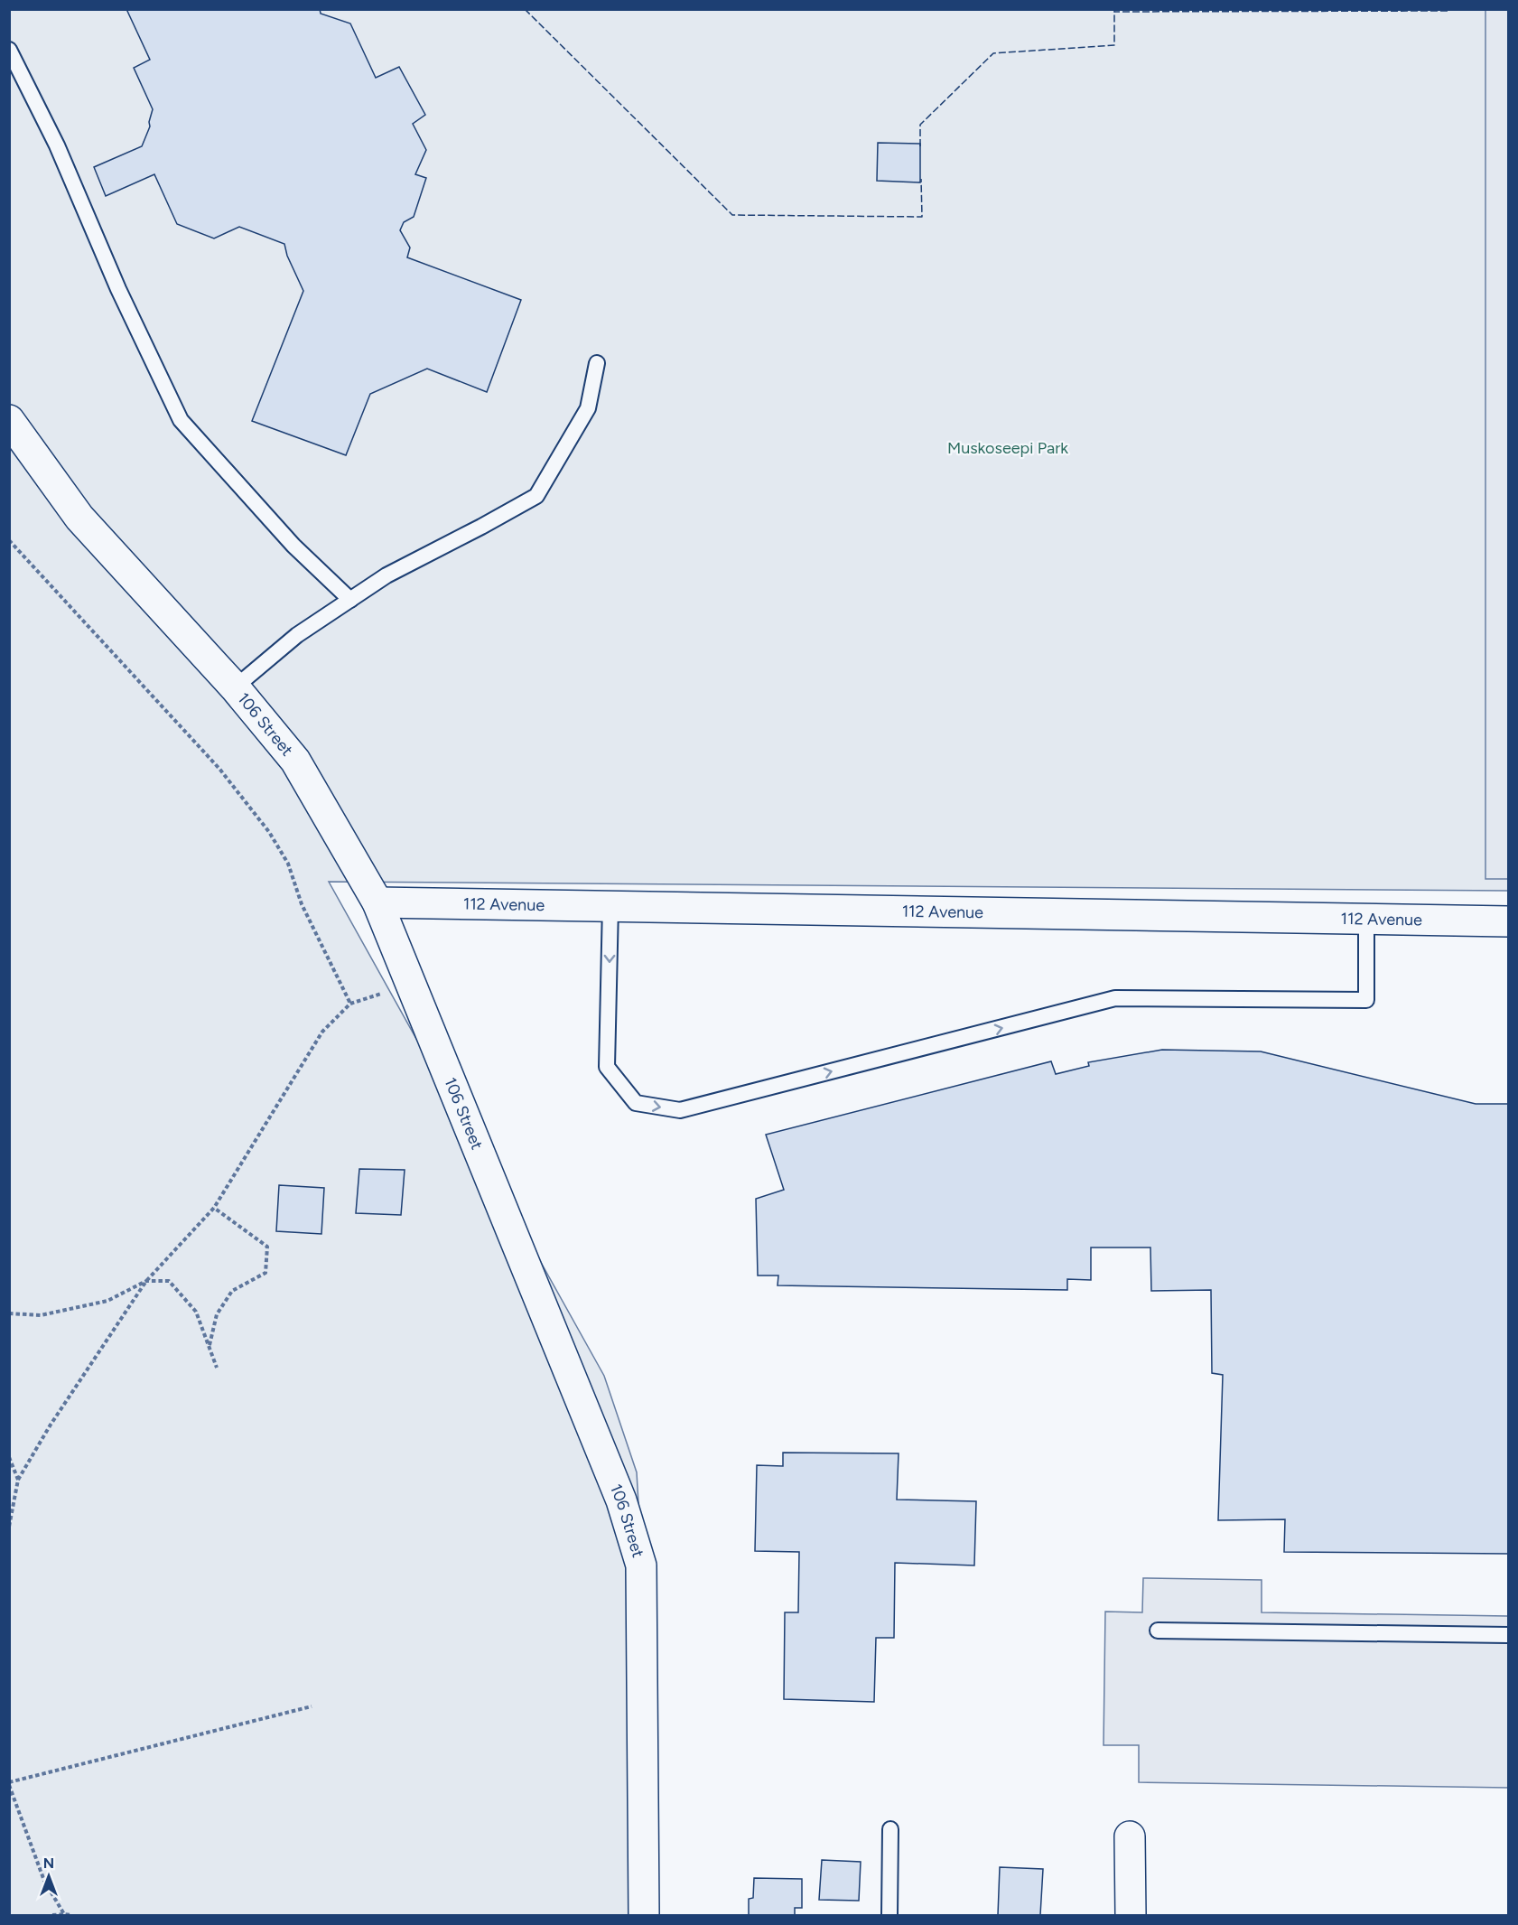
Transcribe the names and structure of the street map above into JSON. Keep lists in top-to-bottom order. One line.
{"streets":{"street":["106 Street","112 Avenue"]},"crossings":[["106 Street","112 Avenue"]],"parks":["Muskoseepi Park"],"north":"top"}
